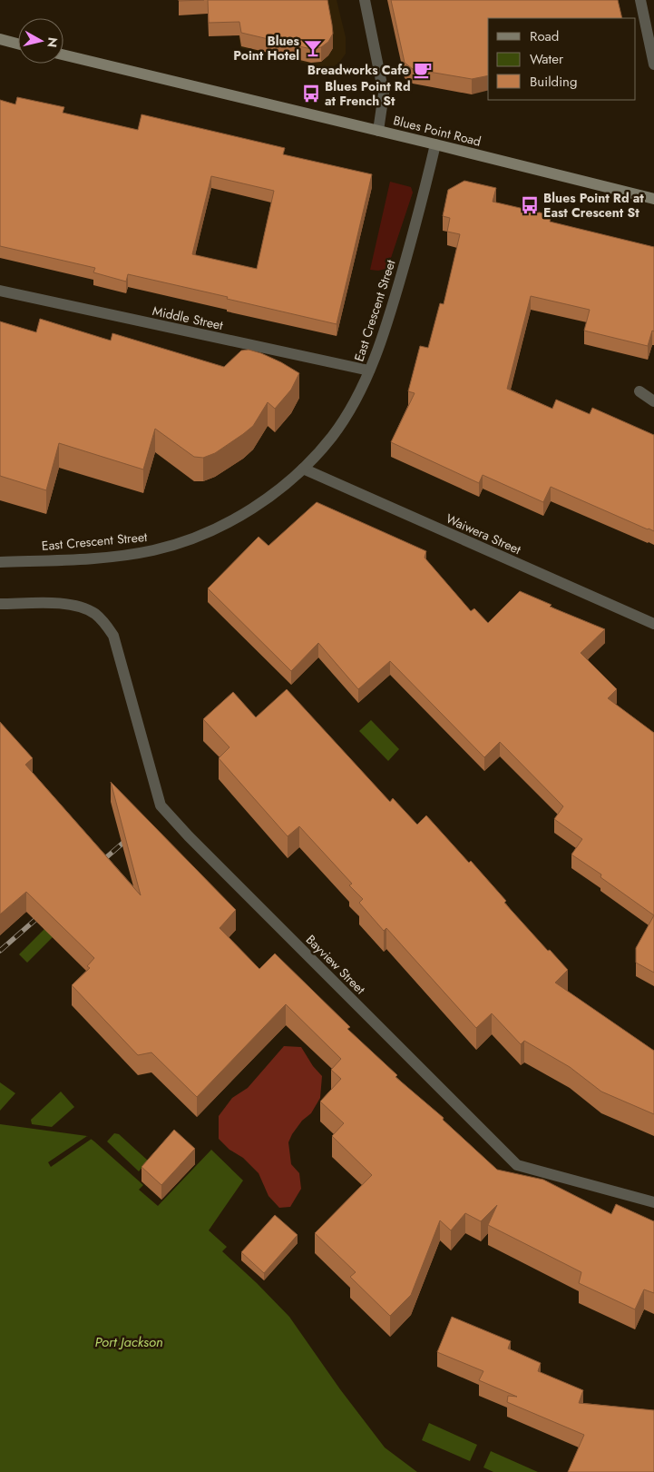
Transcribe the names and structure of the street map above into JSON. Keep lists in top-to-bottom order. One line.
{"streets":{"street":["Blues Point Road","East Crescent Street","Middle Street","Waiwera Street","Bayview Street"]},"crossings":[["Blues Point Road","East Crescent Street"],["East Crescent Street","Middle Street"],["East Crescent Street","Waiwera Street"]],"water":["Port Jackson"],"places":{"bar":["Blues Point Hotel"],"cafe":["Breadworks Cafe"],"bus stop":["Blues Point Rd at French St","Blues Point Rd at East Crescent St"]},"legend":["Road","Water","Building"],"north":"right"}
